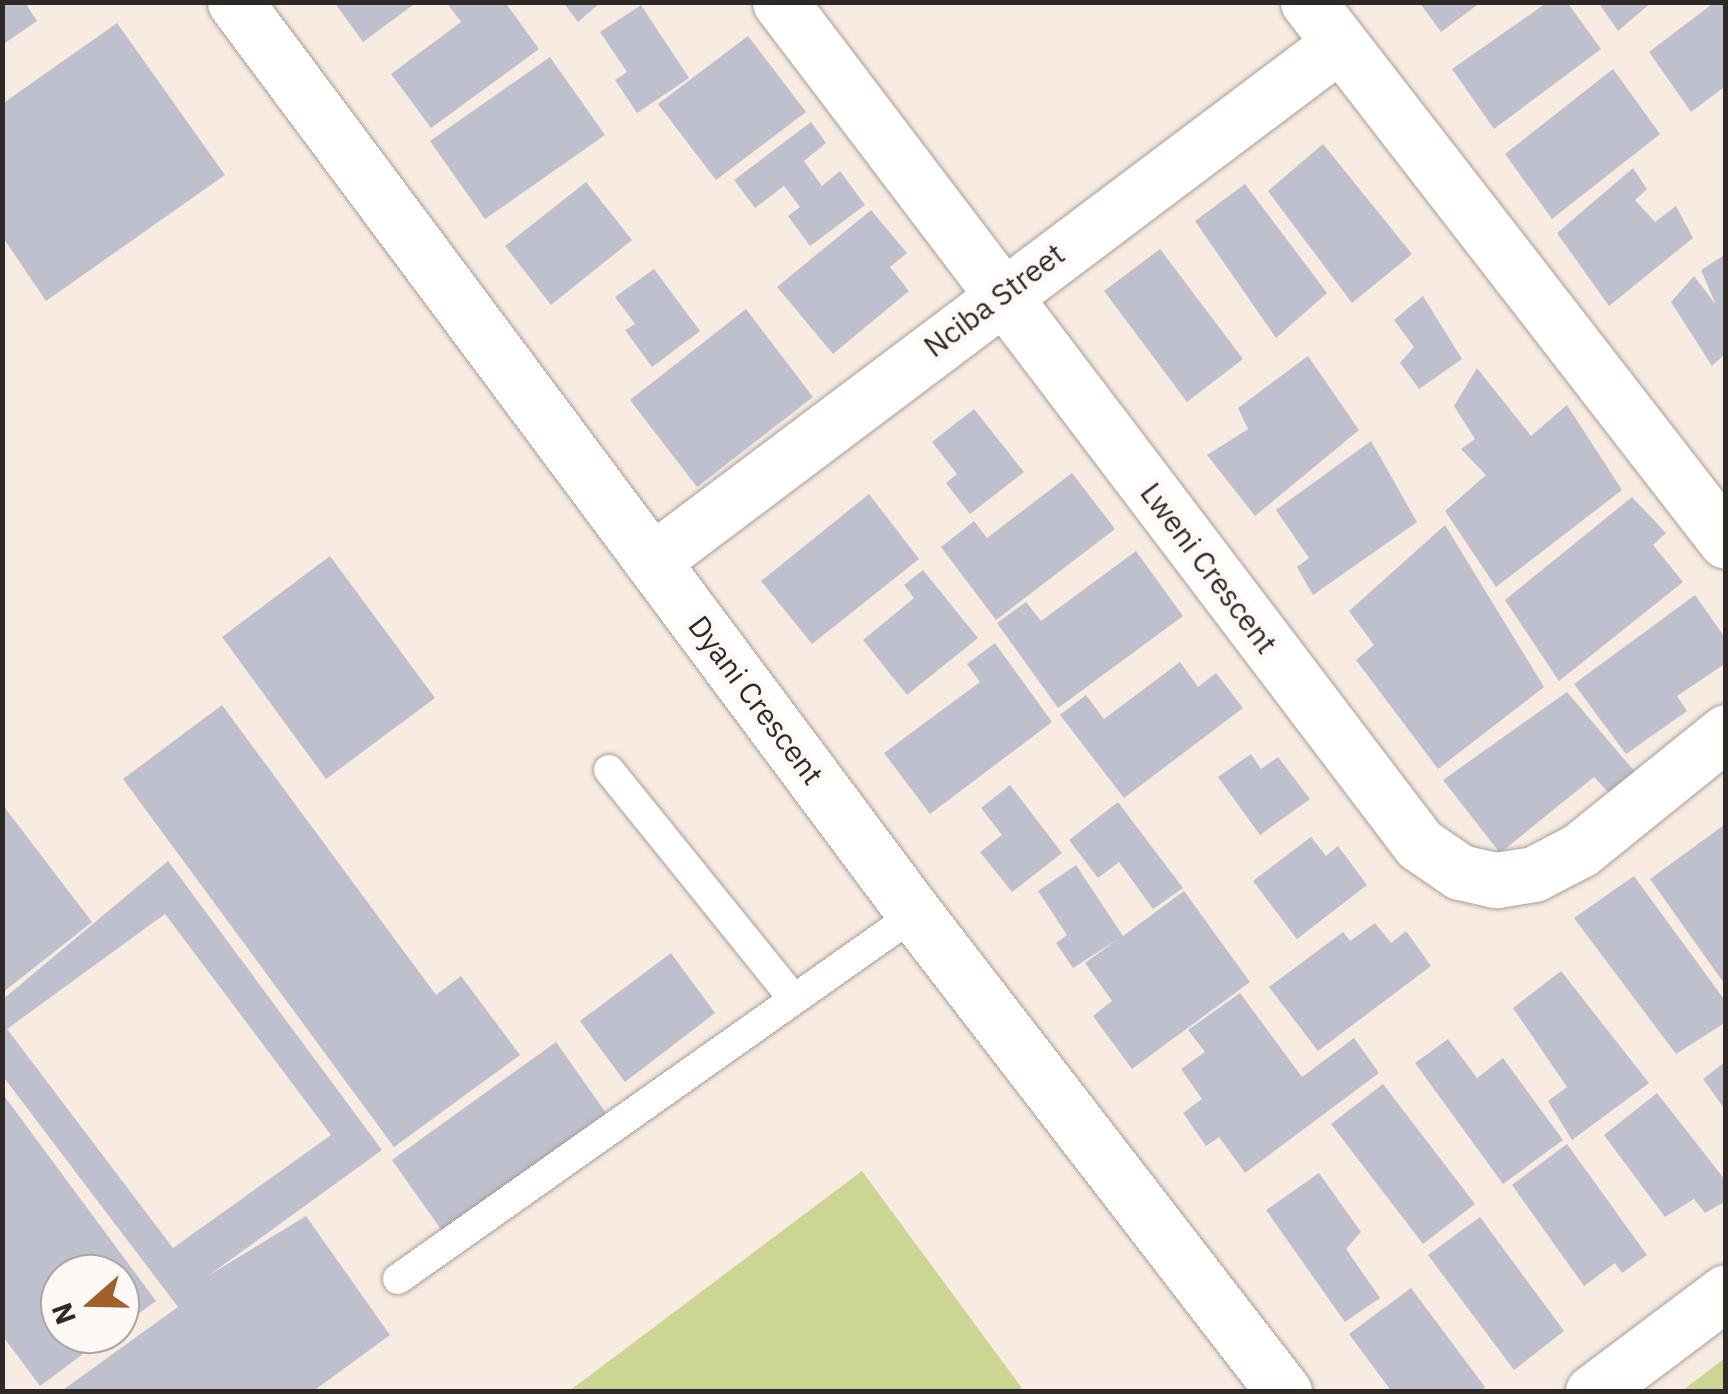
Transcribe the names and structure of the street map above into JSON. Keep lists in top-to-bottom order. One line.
{"streets":{"street":["Nciba Street","Lweni Crescent","Dyani Crescent"]},"crossings":[["Nciba Street","Lweni Crescent"],["Nciba Street","Dyani Crescent"]],"north":"left"}
